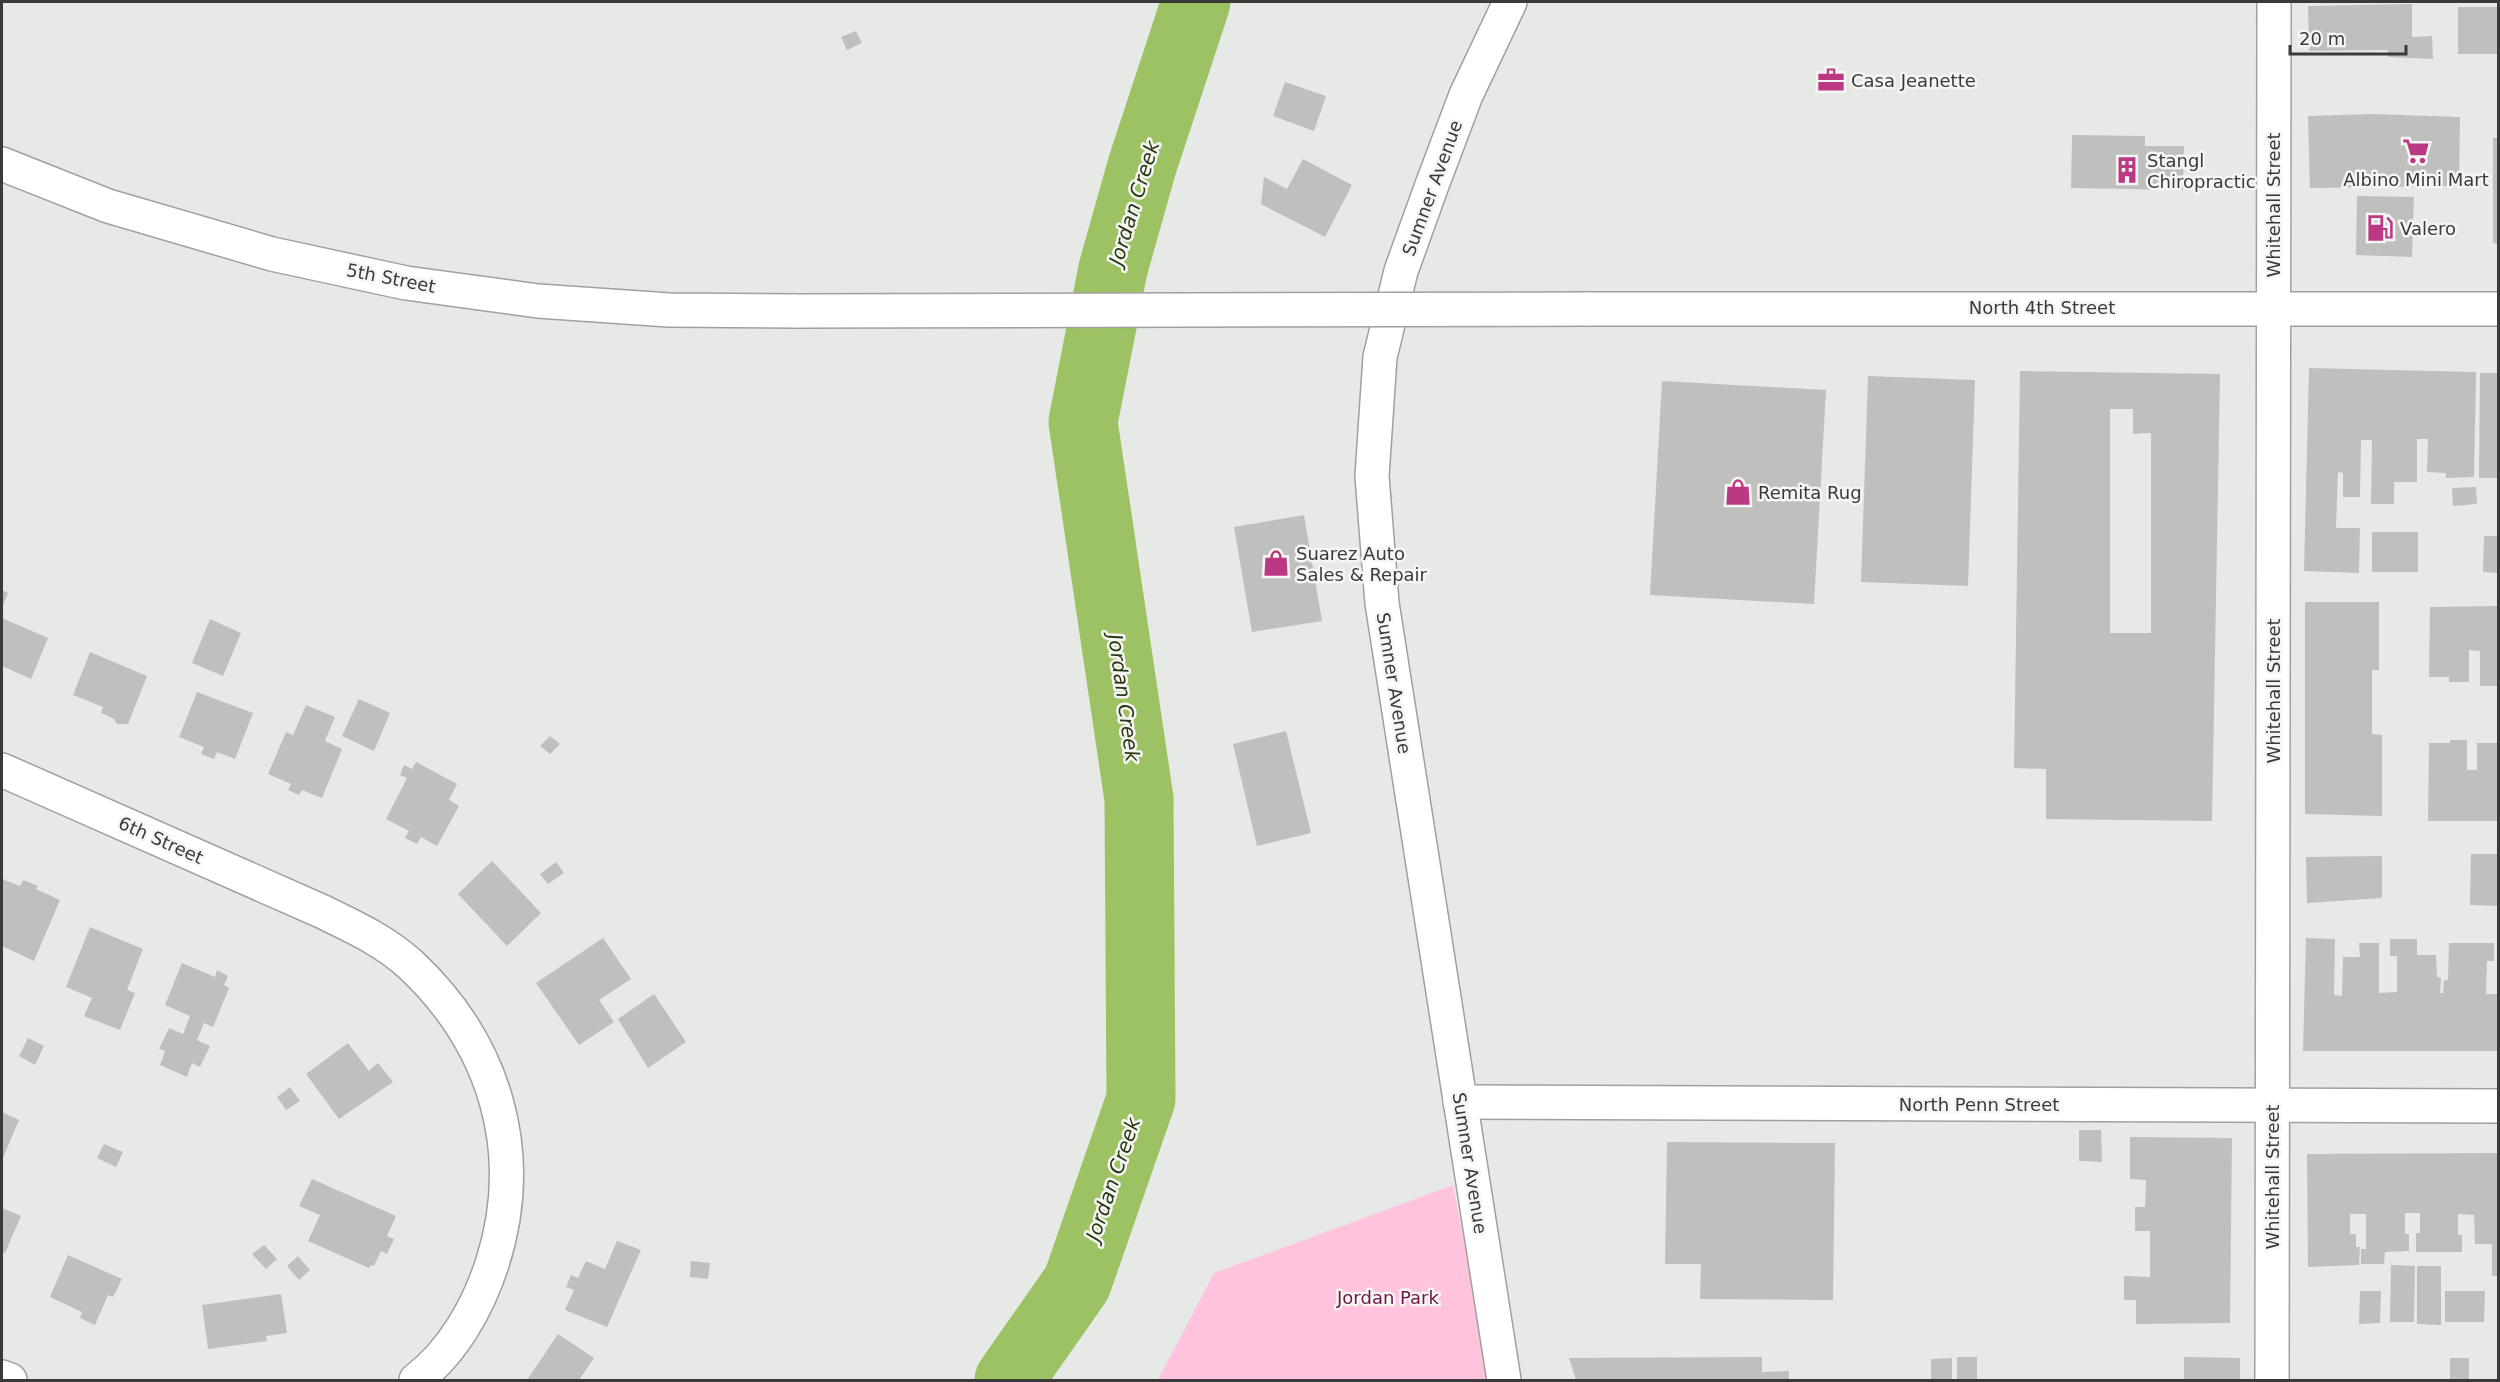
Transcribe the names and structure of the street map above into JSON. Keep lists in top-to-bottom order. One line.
{"streets":{"street":["Sumner Avenue","Whitehall Street","5th Street","North 4th Street","6th Street","North Penn Street"]},"crossings":[["Sumner Avenue","North Penn Street"],["Whitehall Street","North 4th Street"],["Whitehall Street","North Penn Street"],["5th Street","North 4th Street"]],"water":["Jordan Creek"],"parks":["Jordan Park"],"places":{"office":["Casa Jeanette"],"supermarket":["Albino Mini Mart"],"building":["Stangl Chiropractic"],"fuel station":["Valero"],"shop":["Remita Rug","Suarez Auto Sales & Repair"]},"scale_bar":"20 m"}
